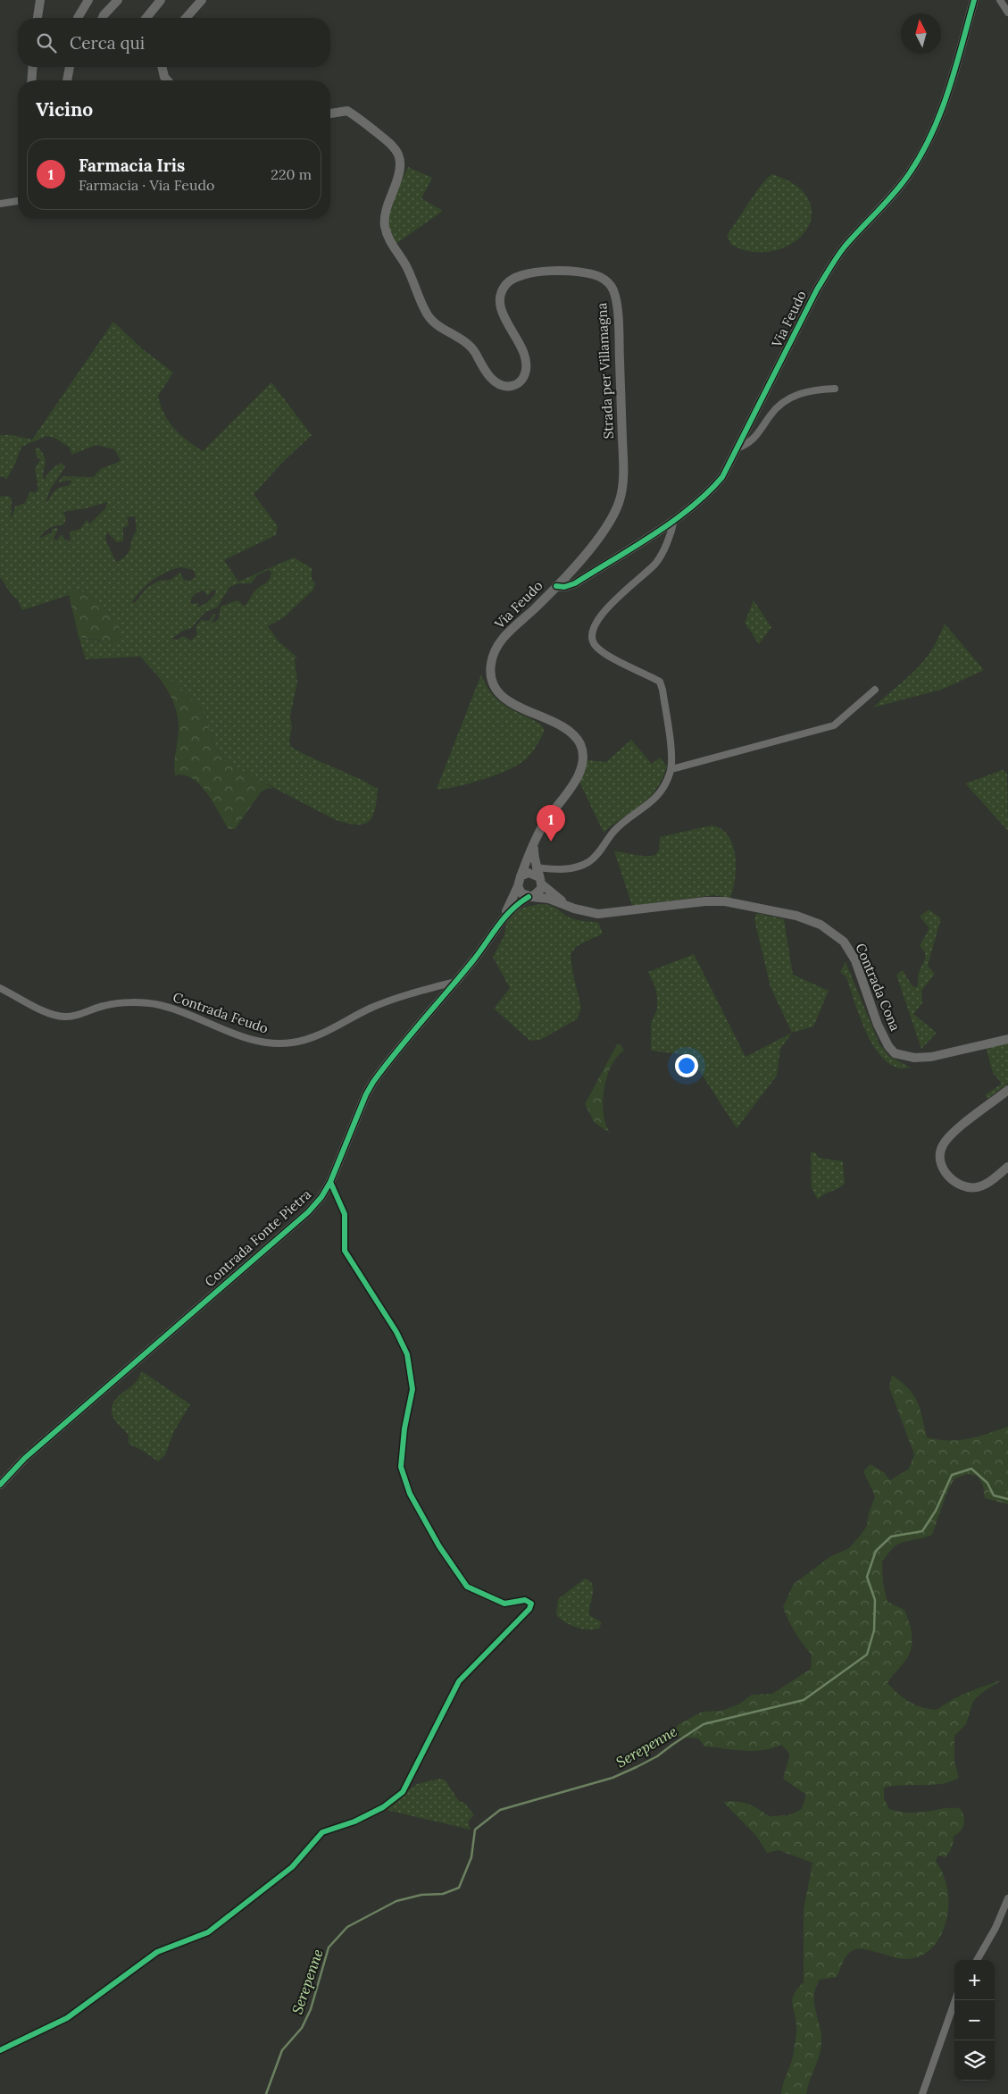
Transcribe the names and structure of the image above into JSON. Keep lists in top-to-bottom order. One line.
{"streets":{"main road":["Via Feudo","Strada per Villamagna","Contrada Cona","Contrada Fonte Pietra"],"street":["Contrada Feudo"]},"crossings":[["Via Feudo","Strada per Villamagna"],["Via Feudo","Contrada Cona"],["Contrada Feudo","Contrada Fonte Pietra"]],"water":["Serepenne"],"north":"top","page":{"search":"Cerca qui","heading":"Vicino","list":[{"mark":"1","name":"Farmacia Iris","note":"Farmacia · Via Feudo","value":"220 m"}],"pins":"1","map_buttons":["+","−"]}}
